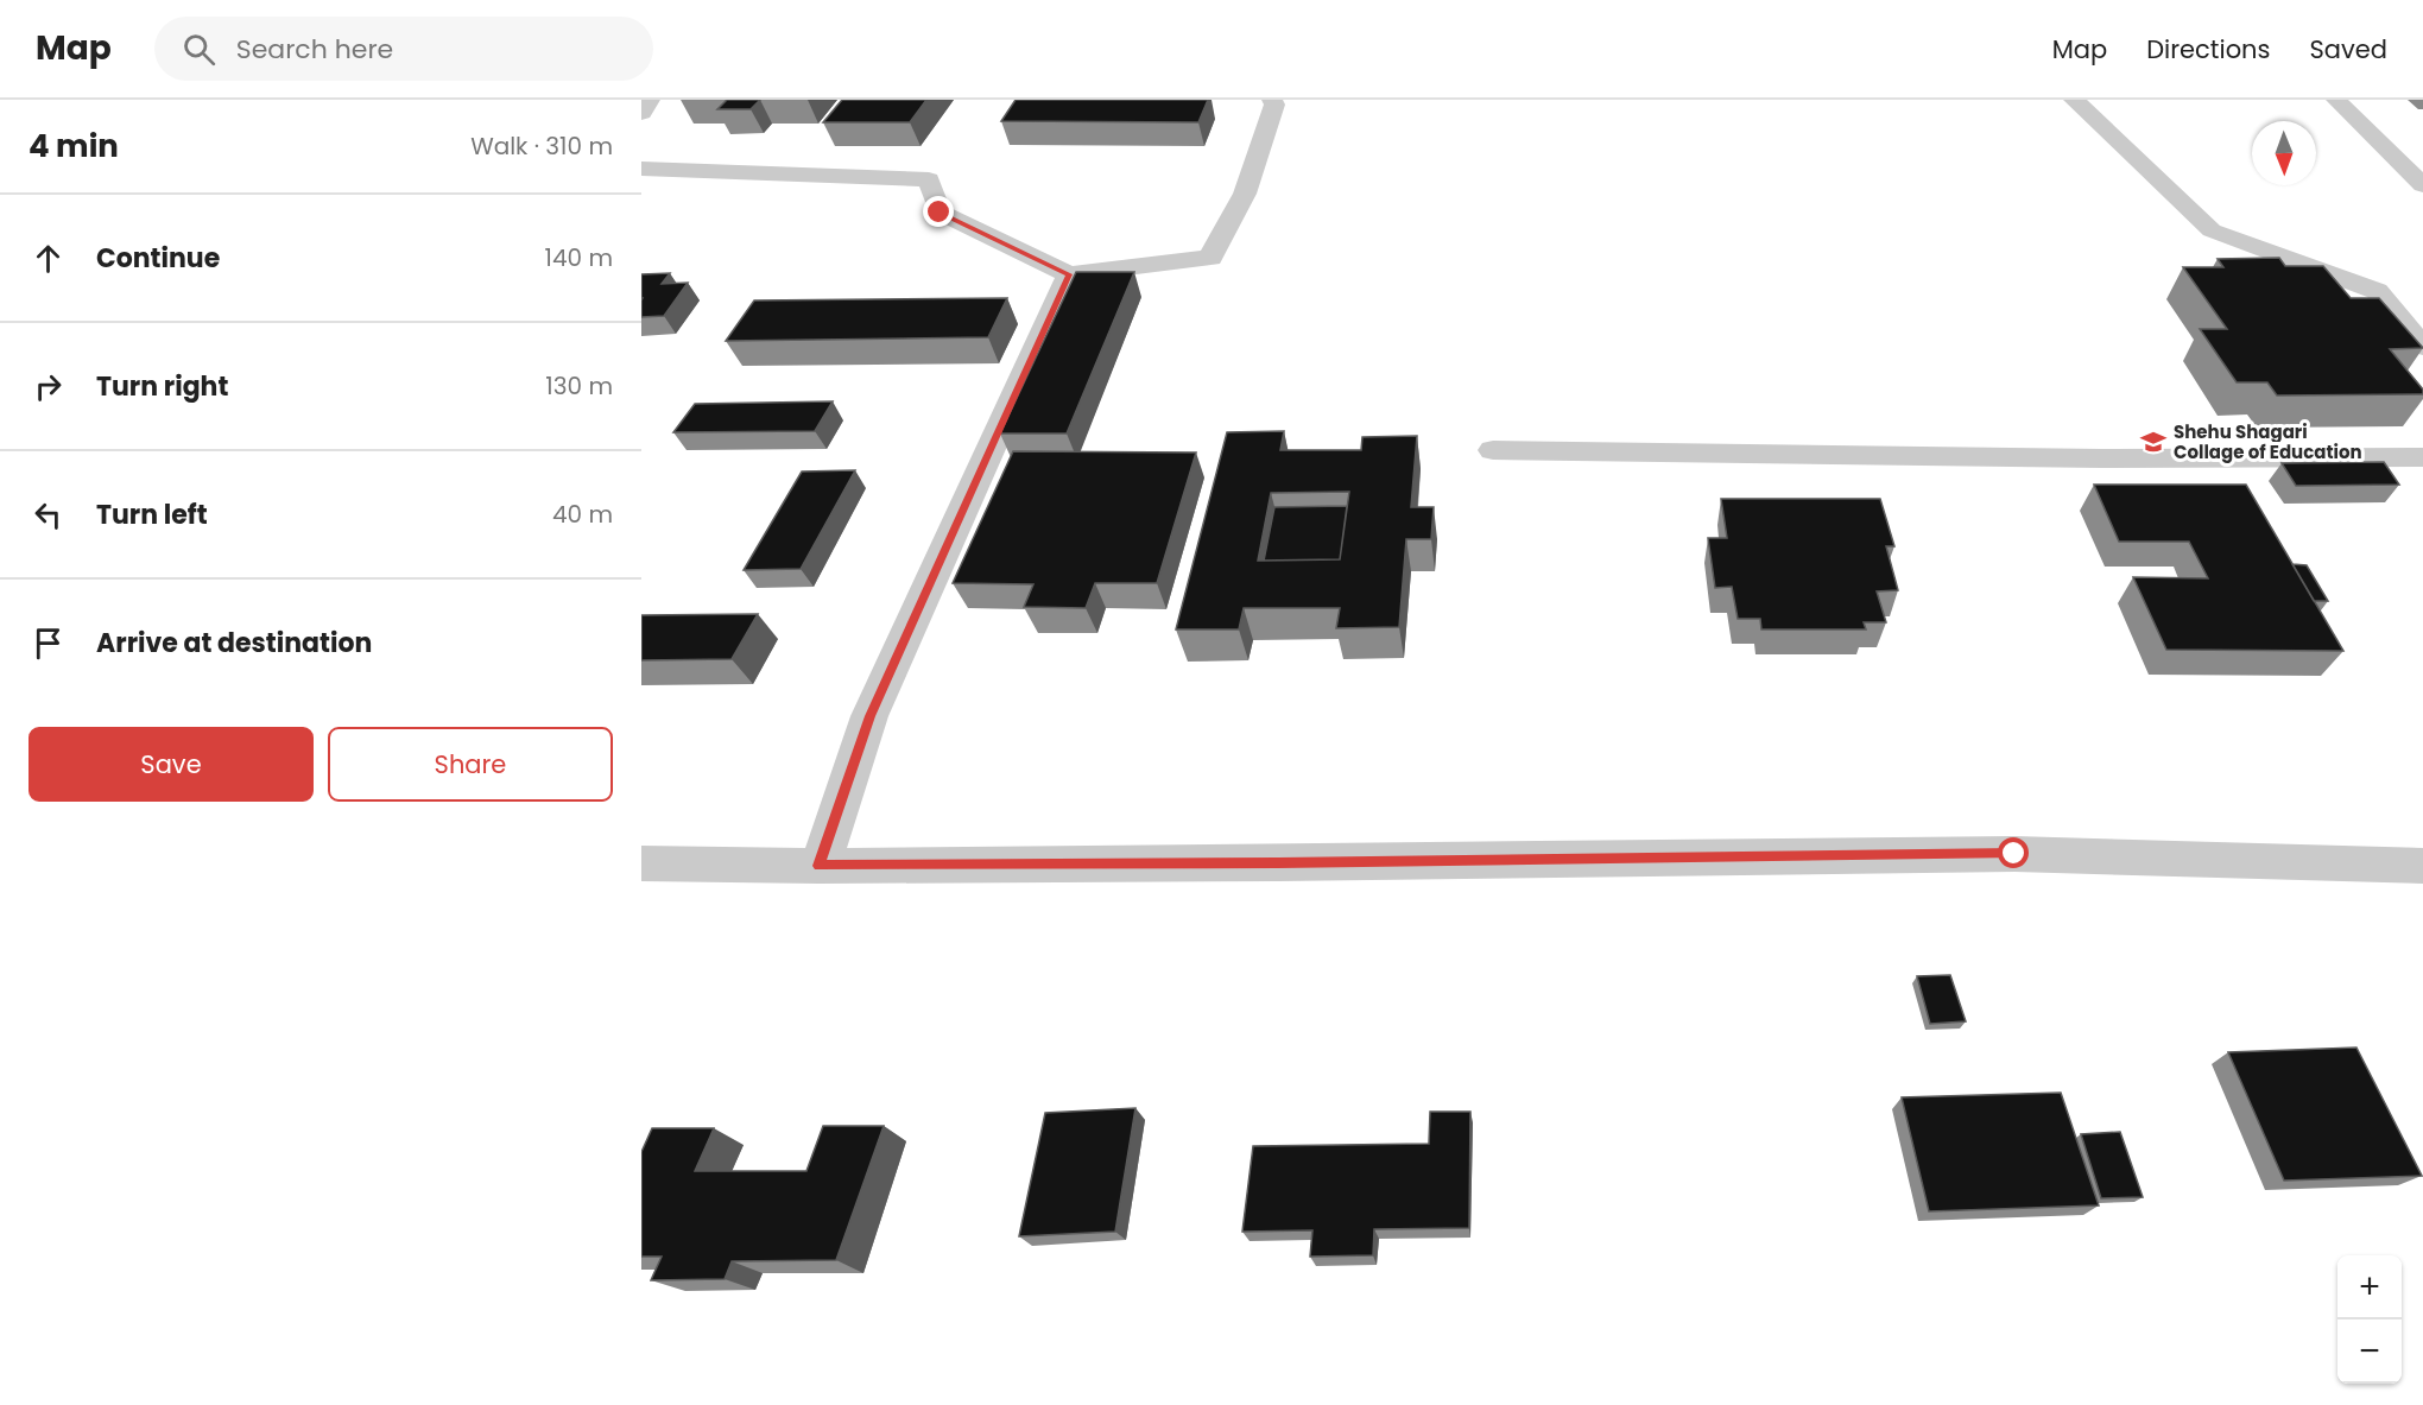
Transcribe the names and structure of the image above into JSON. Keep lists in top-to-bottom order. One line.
{"places":{"school or university":["Shehu Shagari Collage of Education"]},"north":"bottom","page":{"header":"Map","search":"Search here","nav":["Map","Directions","Saved"],"heading":["4 min","Walk · 310 m"],"list":[["Continue","140 m"],["Turn right","130 m"],["Turn left","40 m"],"Arrive at destination"],"buttons":["Save","Share"],"map_buttons":["+","−"]}}
